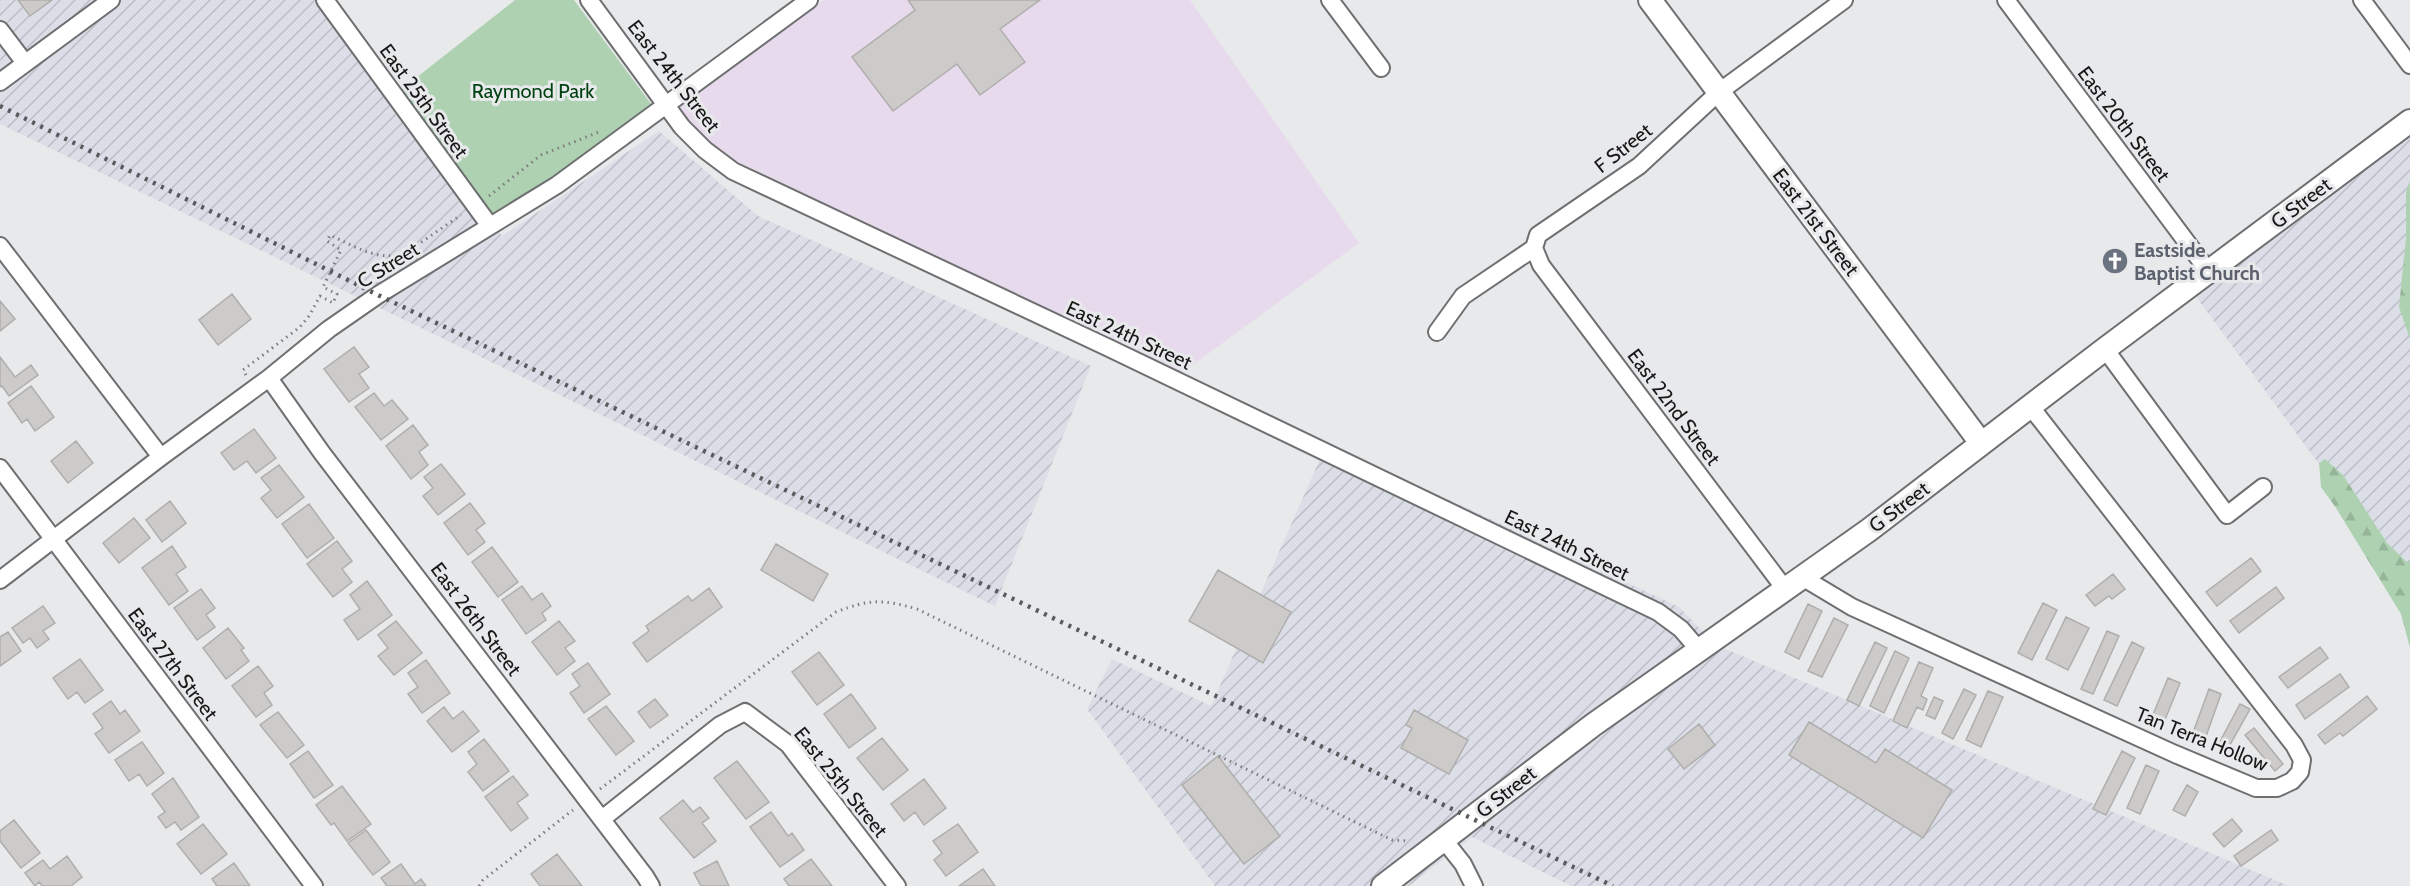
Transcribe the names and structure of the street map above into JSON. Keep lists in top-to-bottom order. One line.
{"streets":{"main road":["G Street","East 21st Street"],"street":["East 24th Street","East 25th Street","East 20th Street","F Street","C Street","East 22nd Street","East 26th Street","East 27th Street","Tan Terra Hollow"]},"crossings":[["East 24th Street","G Street"],["East 24th Street","C Street"],["East 25th Street","C Street"],["East 25th Street","East 26th Street"],["East 20th Street","G Street"],["F Street","East 21st Street"],["F Street","East 22nd Street"],["G Street","East 21st Street"],["G Street","East 22nd Street"],["G Street","Tan Terra Hollow"],["C Street","East 26th Street"],["C Street","East 27th Street"],["East 22nd Street","Tan Terra Hollow"]],"parks":["Raymond Park"],"places":{"church":["Eastside Baptist Church"]}}
